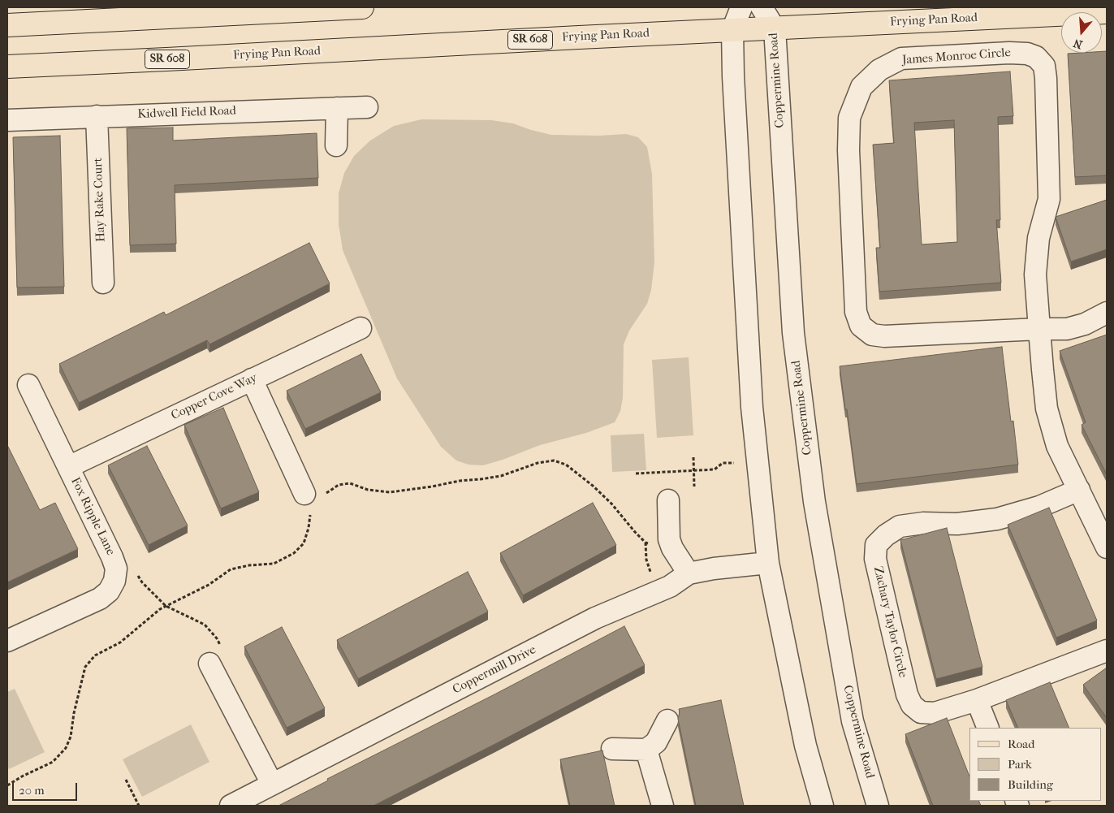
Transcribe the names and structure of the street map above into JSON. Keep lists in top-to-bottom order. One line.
{"streets":{"main road":["Frying Pan Road","SR 608"],"street":["James Monroe Circle","Coppermine Road","Kidwell Field Road","Hay Rake Court","Copper Cove Way","Fox Ripple Lane","Zachary Taylor Circle","Coppermill Drive"]},"crossings":[["Frying Pan Road","Coppermine Road"],["Kidwell Field Road","Hay Rake Court"],["Copper Cove Way","Fox Ripple Lane"]],"legend":["Road","Park","Building"],"scale_bar":"20 m","north":"bottom"}
